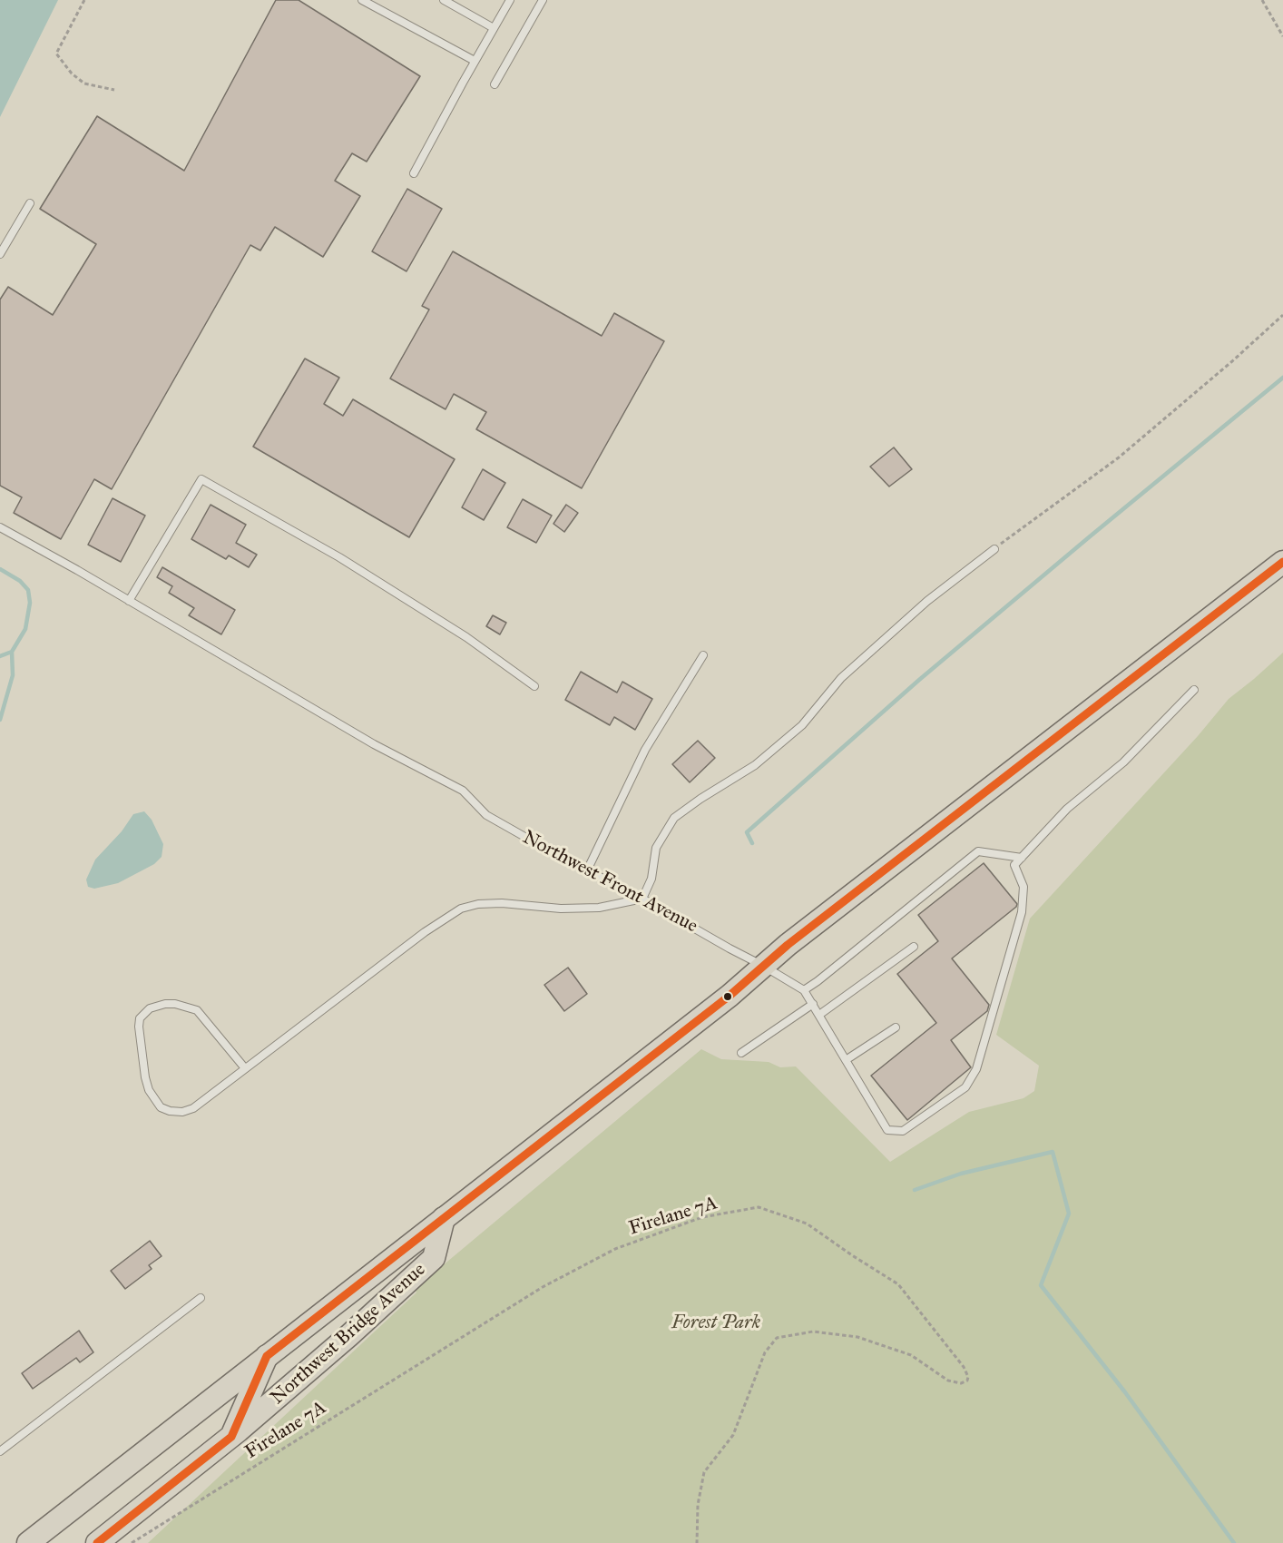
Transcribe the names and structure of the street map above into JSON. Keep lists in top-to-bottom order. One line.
{"streets":{"main road":["Northwest Bridge Avenue"],"lane":["Northwest Front Avenue"],"path":["Firelane 7A"]},"parks":["Forest Park"]}
